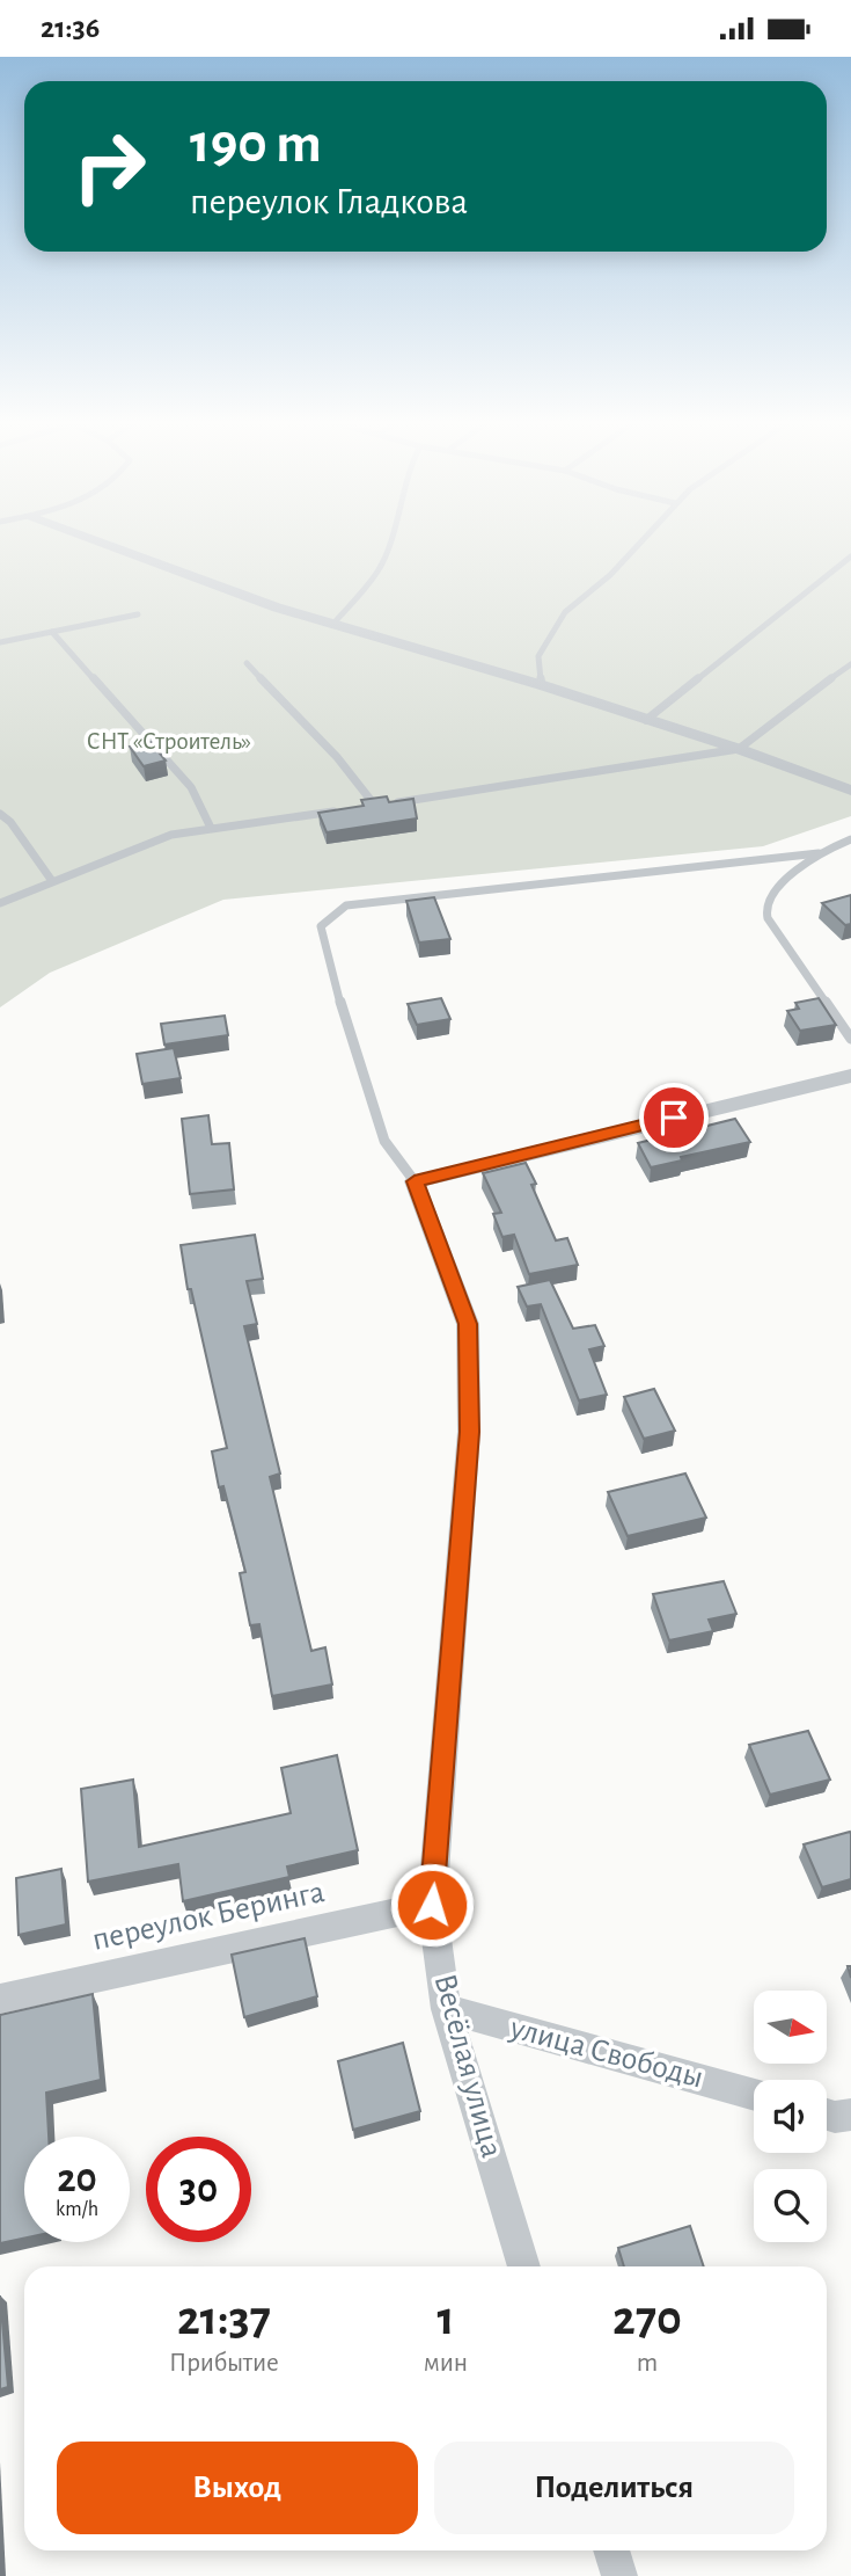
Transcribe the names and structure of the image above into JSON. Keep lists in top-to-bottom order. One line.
{"streets":{"street":["переулок Беринга","улица Свободы","Весёлая улица"]},"crossings":[["переулок Беринга","Весёлая улица"],["улица Свободы","Весёлая улица"]],"parks":["СНТ «Строитель»"],"north":"right","page":{"status":"21:36","turn":["190 m","переулок Гладкова"],"speed":"20 km/h","limit":"30","eta":["21:37","Прибытие","1","мин","270","m"],"buttons":["Выход","Поделиться"]}}
